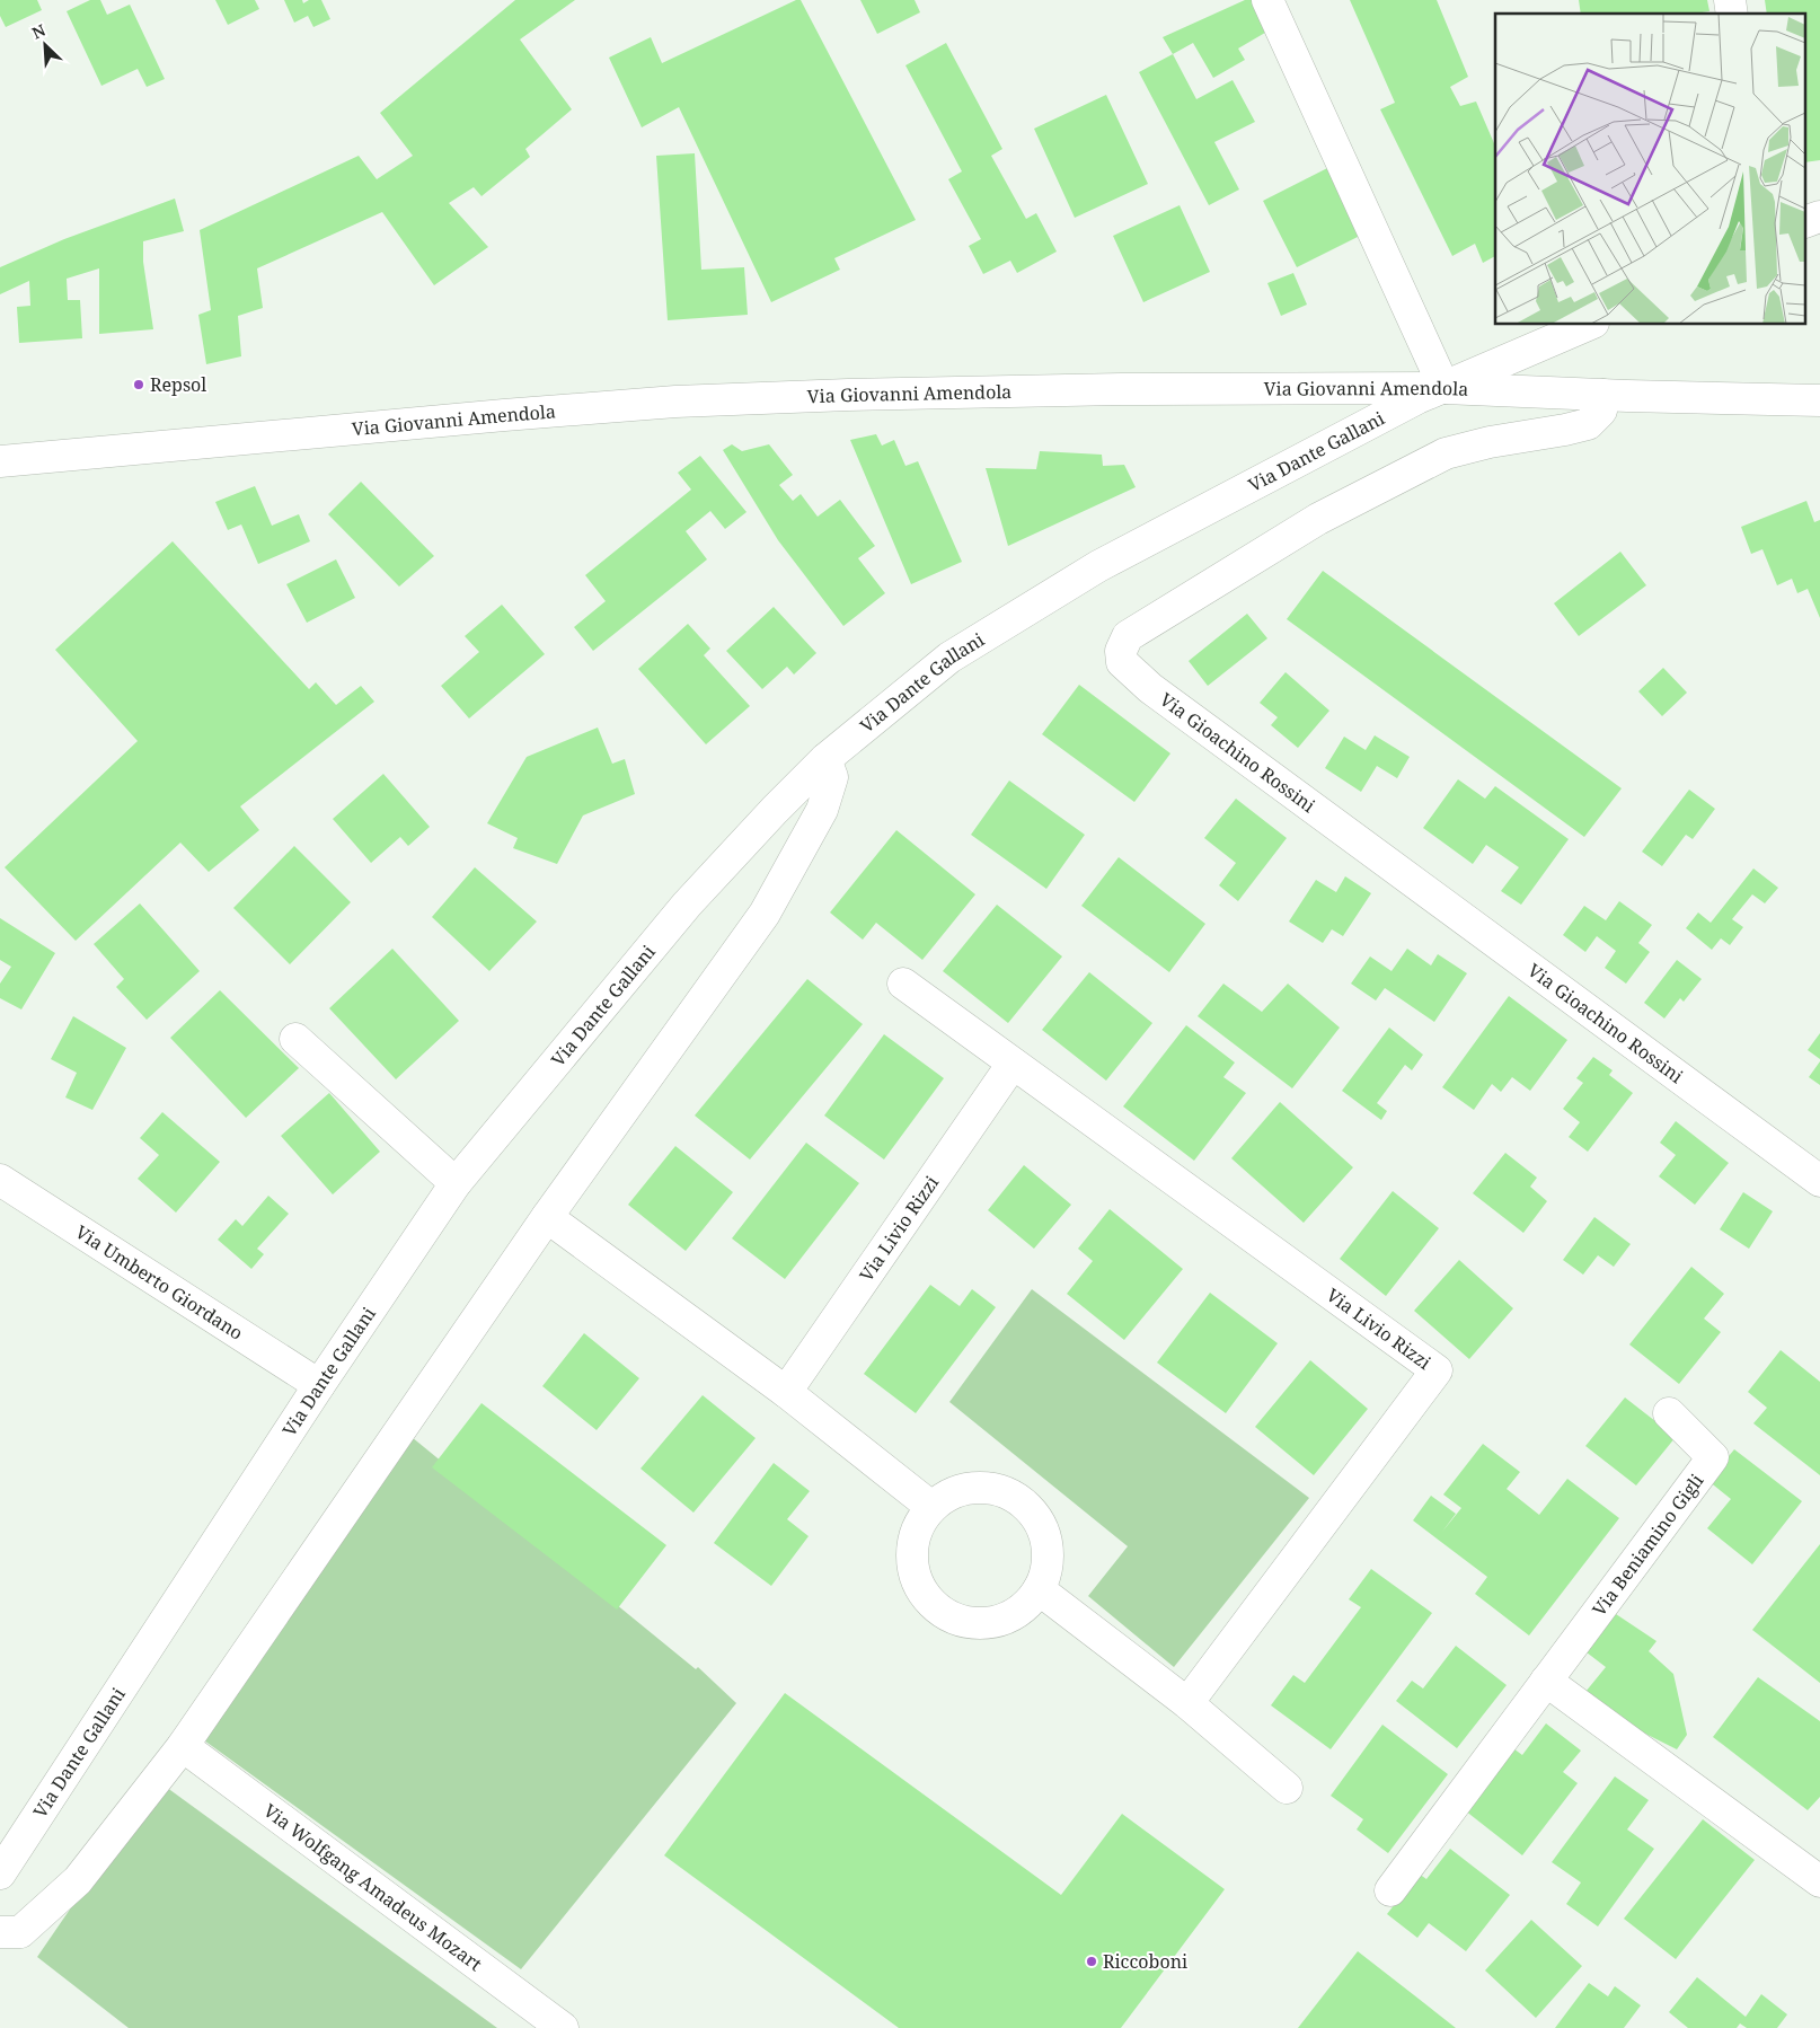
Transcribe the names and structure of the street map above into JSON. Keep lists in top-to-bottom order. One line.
{"streets":{"street":["Via Giovanni Amendola","Via Dante Gallani","Via Gioachino Rossini","Via Livio Rizzi","Via Umberto Giordano","Via Beniamino Gigli","Via Wolfgang Amadeus Mozart"]},"crossings":[["Via Giovanni Amendola","Via Dante Gallani"],["Via Giovanni Amendola","Via Gioachino Rossini"],["Via Dante Gallani","Via Umberto Giordano"]],"places":["Repsol","Riccoboni"],"north":"top left"}
